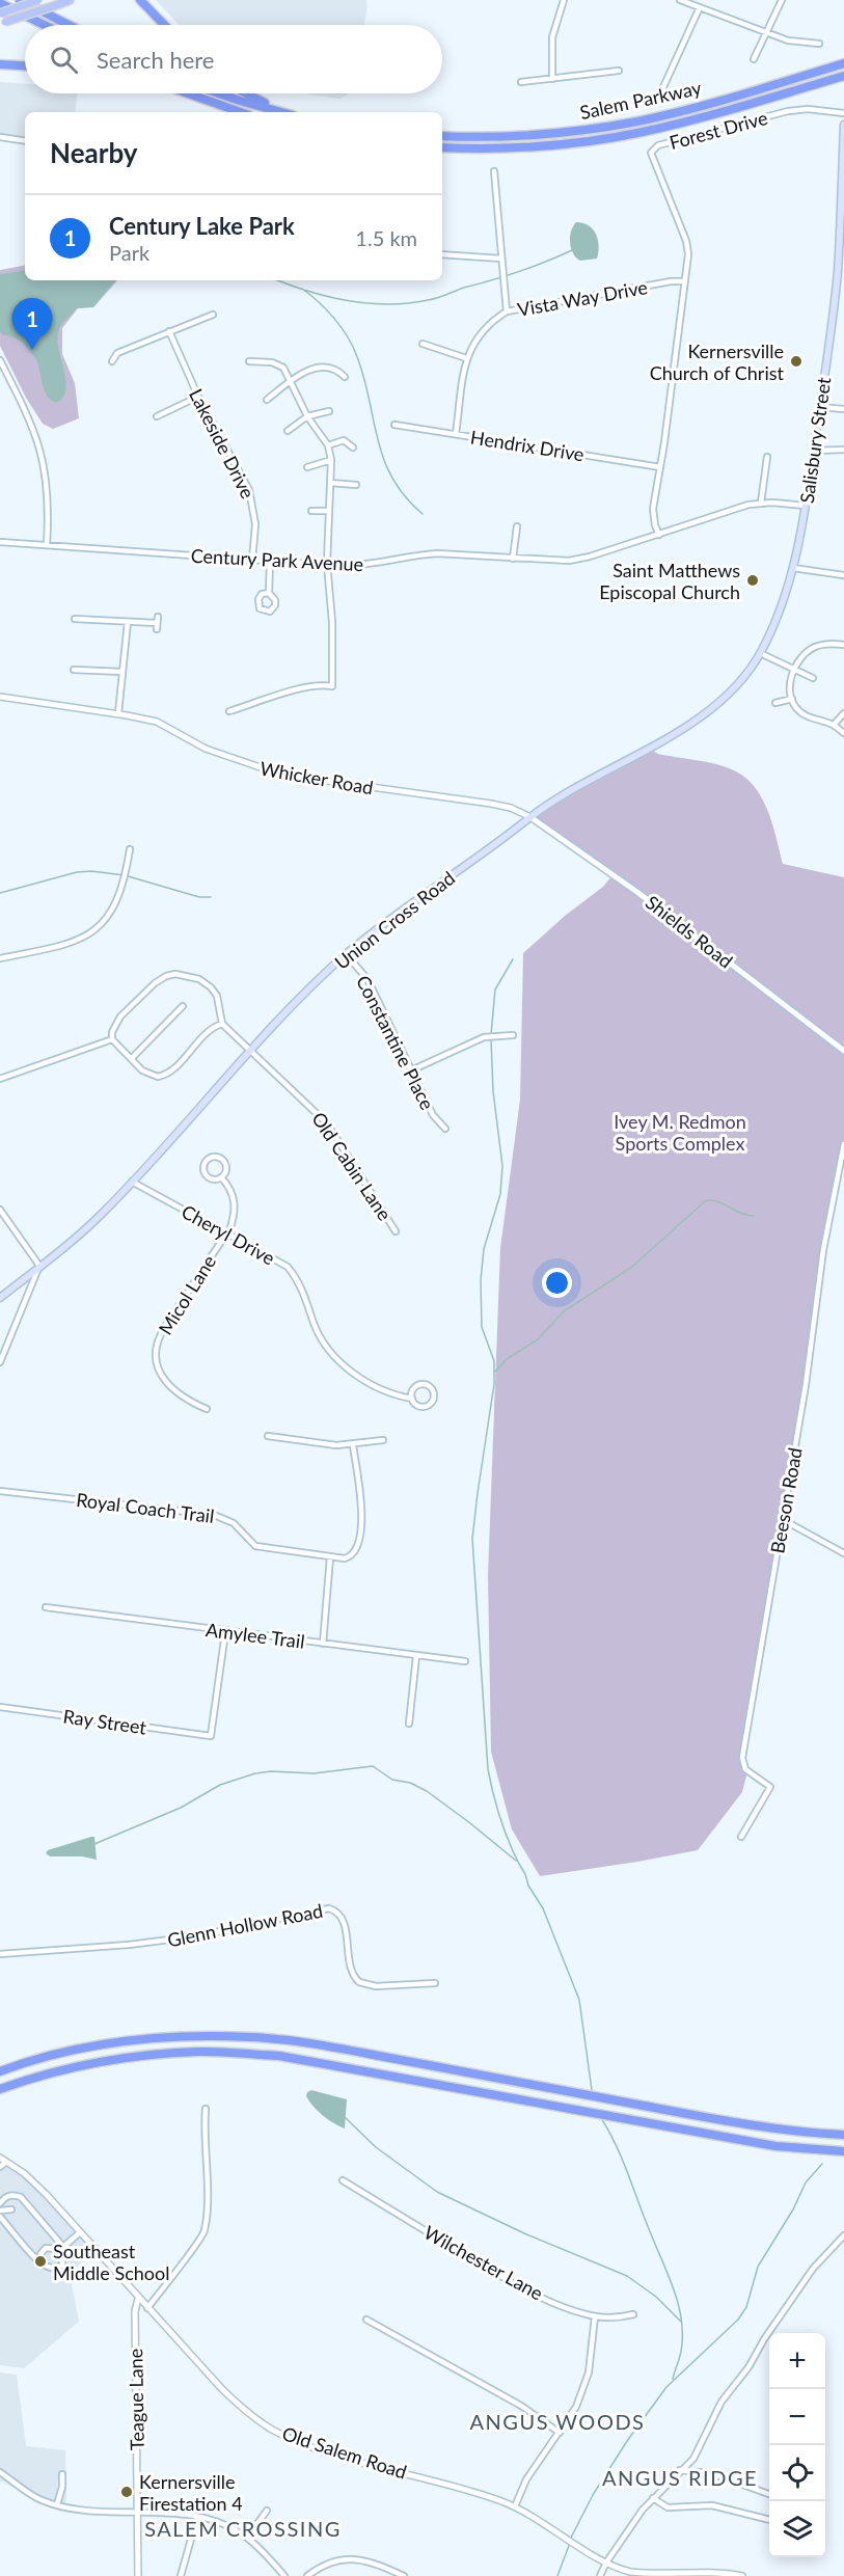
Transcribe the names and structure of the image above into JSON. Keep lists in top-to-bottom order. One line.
{"streets":{"highway":["Salem Parkway"],"main road":["Salisbury Street","Union Cross Road"],"street":["Forest Drive","Vista Way Drive","Lakeside Drive","Hendrix Drive","Century Park Avenue","Whicker Road","Shields Road","Constantine Place","Old Cabin Lane","Cheryl Drive","Micol Lane","Beeson Road","Royal Coach Trail","Amylee Trail","Ray Street","Glenn Hollow Road","Wilchester Lane","Teague Lane","Old Salem Road"]},"crossings":[["Forest Drive","Vista Way Drive"],["Forest Drive","Hendrix Drive"],["Forest Drive","Century Park Avenue"],["Vista Way Drive","Hendrix Drive"],["Salisbury Street","Century Park Avenue"],["Salisbury Street","Union Cross Road"],["Lakeside Drive","Century Park Avenue"],["Whicker Road","Union Cross Road"],["Whicker Road","Shields Road"],["Union Cross Road","Shields Road"],["Union Cross Road","Constantine Place"],["Union Cross Road","Old Cabin Lane"],["Union Cross Road","Cheryl Drive"],["Cheryl Drive","Micol Lane"],["Amylee Trail","Ray Street"],["Teague Lane","Old Salem Road"]],"districts":["ANGUS WOODS","ANGUS RIDGE","SALEM CROSSING"],"parks":["Ivey M. Redmon Sports Complex"],"places":["Kernersville Church of Christ","Saint Matthews Episcopal Church","Southeast Middle School","Kernersville Firestation 4"],"page":{"search":"Search here","heading":"Nearby","list":[{"mark":"1","name":"Century Lake Park","note":"Park","value":"1.5 km"}],"pins":"1","map_buttons":["+","−"]}}
